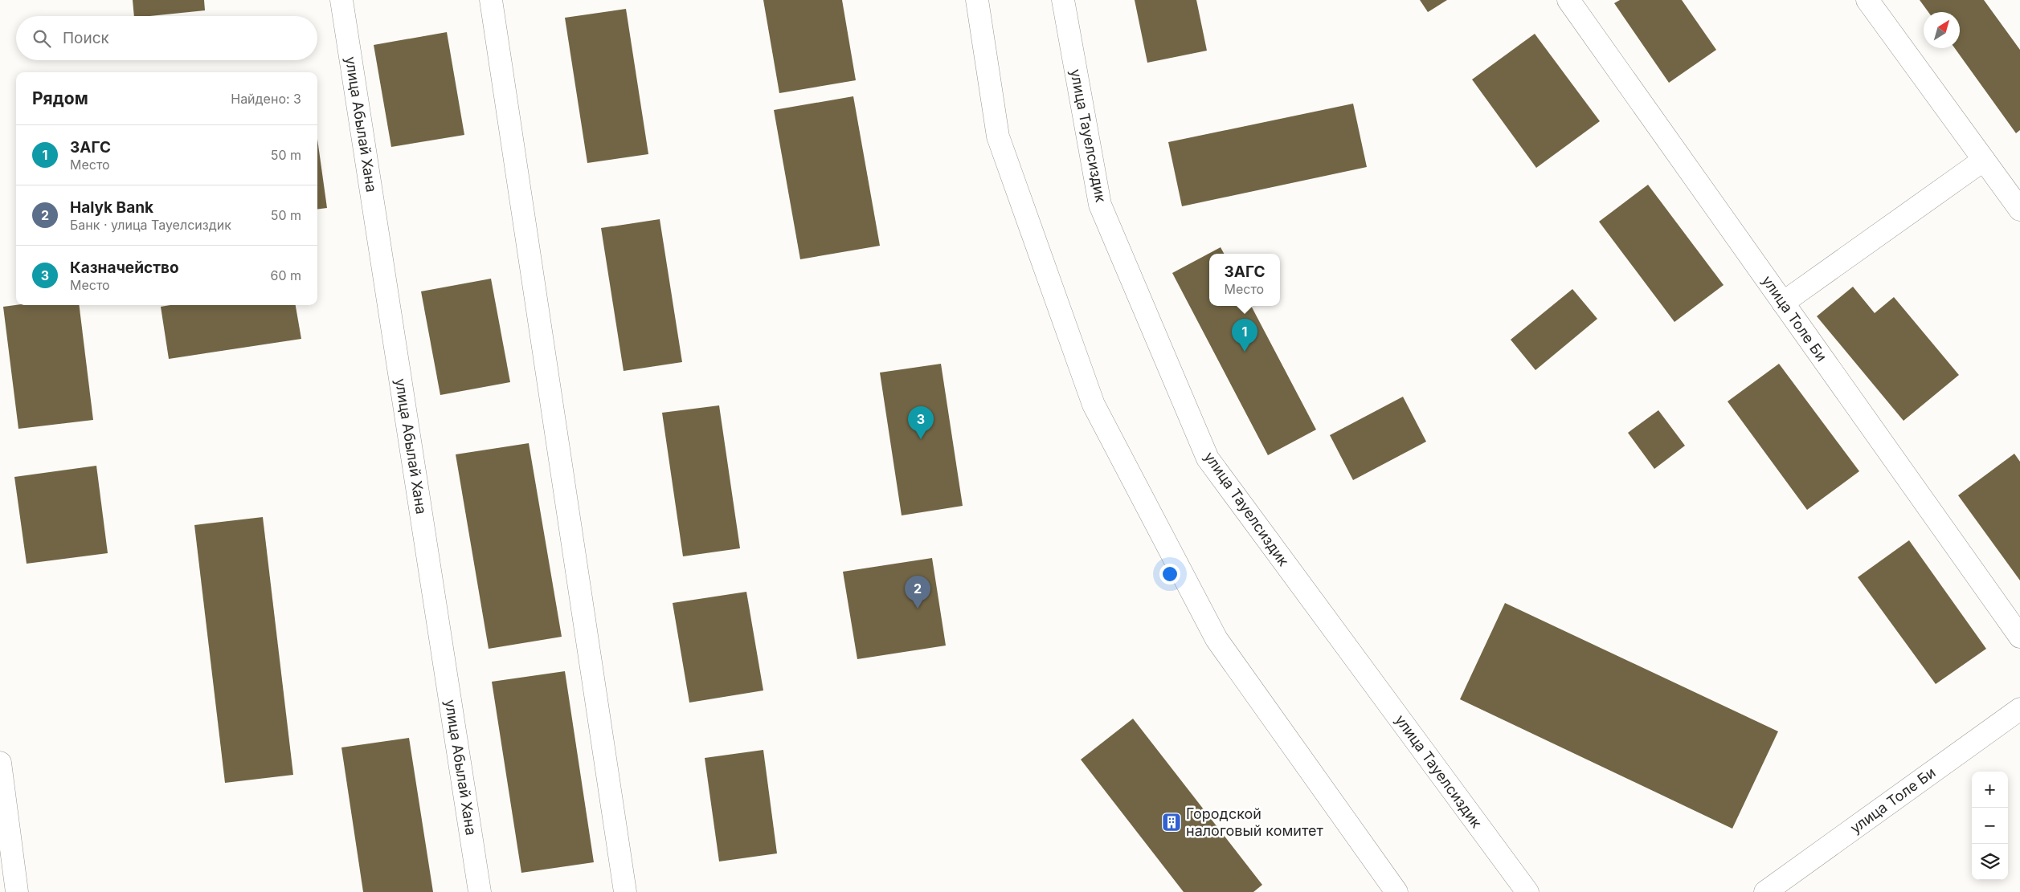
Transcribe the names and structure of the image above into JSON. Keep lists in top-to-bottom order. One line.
{"streets":{"street":["улица Абылай Хана","улица Тауелсиздик","улица Толе Би"]},"places":{"building":["Городской налоговый комитет"]},"north":"top right","page":{"search":"Поиск","heading":["Рядом","Найдено: 3"],"list":[{"mark":"1","name":"ЗАГС","note":"Место","value":"50 m"},{"mark":"2","name":"Halyk Bank","note":"Банк · улица Тауелсиздик","value":"50 m"},{"mark":"3","name":"Казначейство","note":"Место","value":"60 m"}],"popup":["ЗАГС","Место"],"pins":["1","3","2"],"map_buttons":["+","−"]}}
